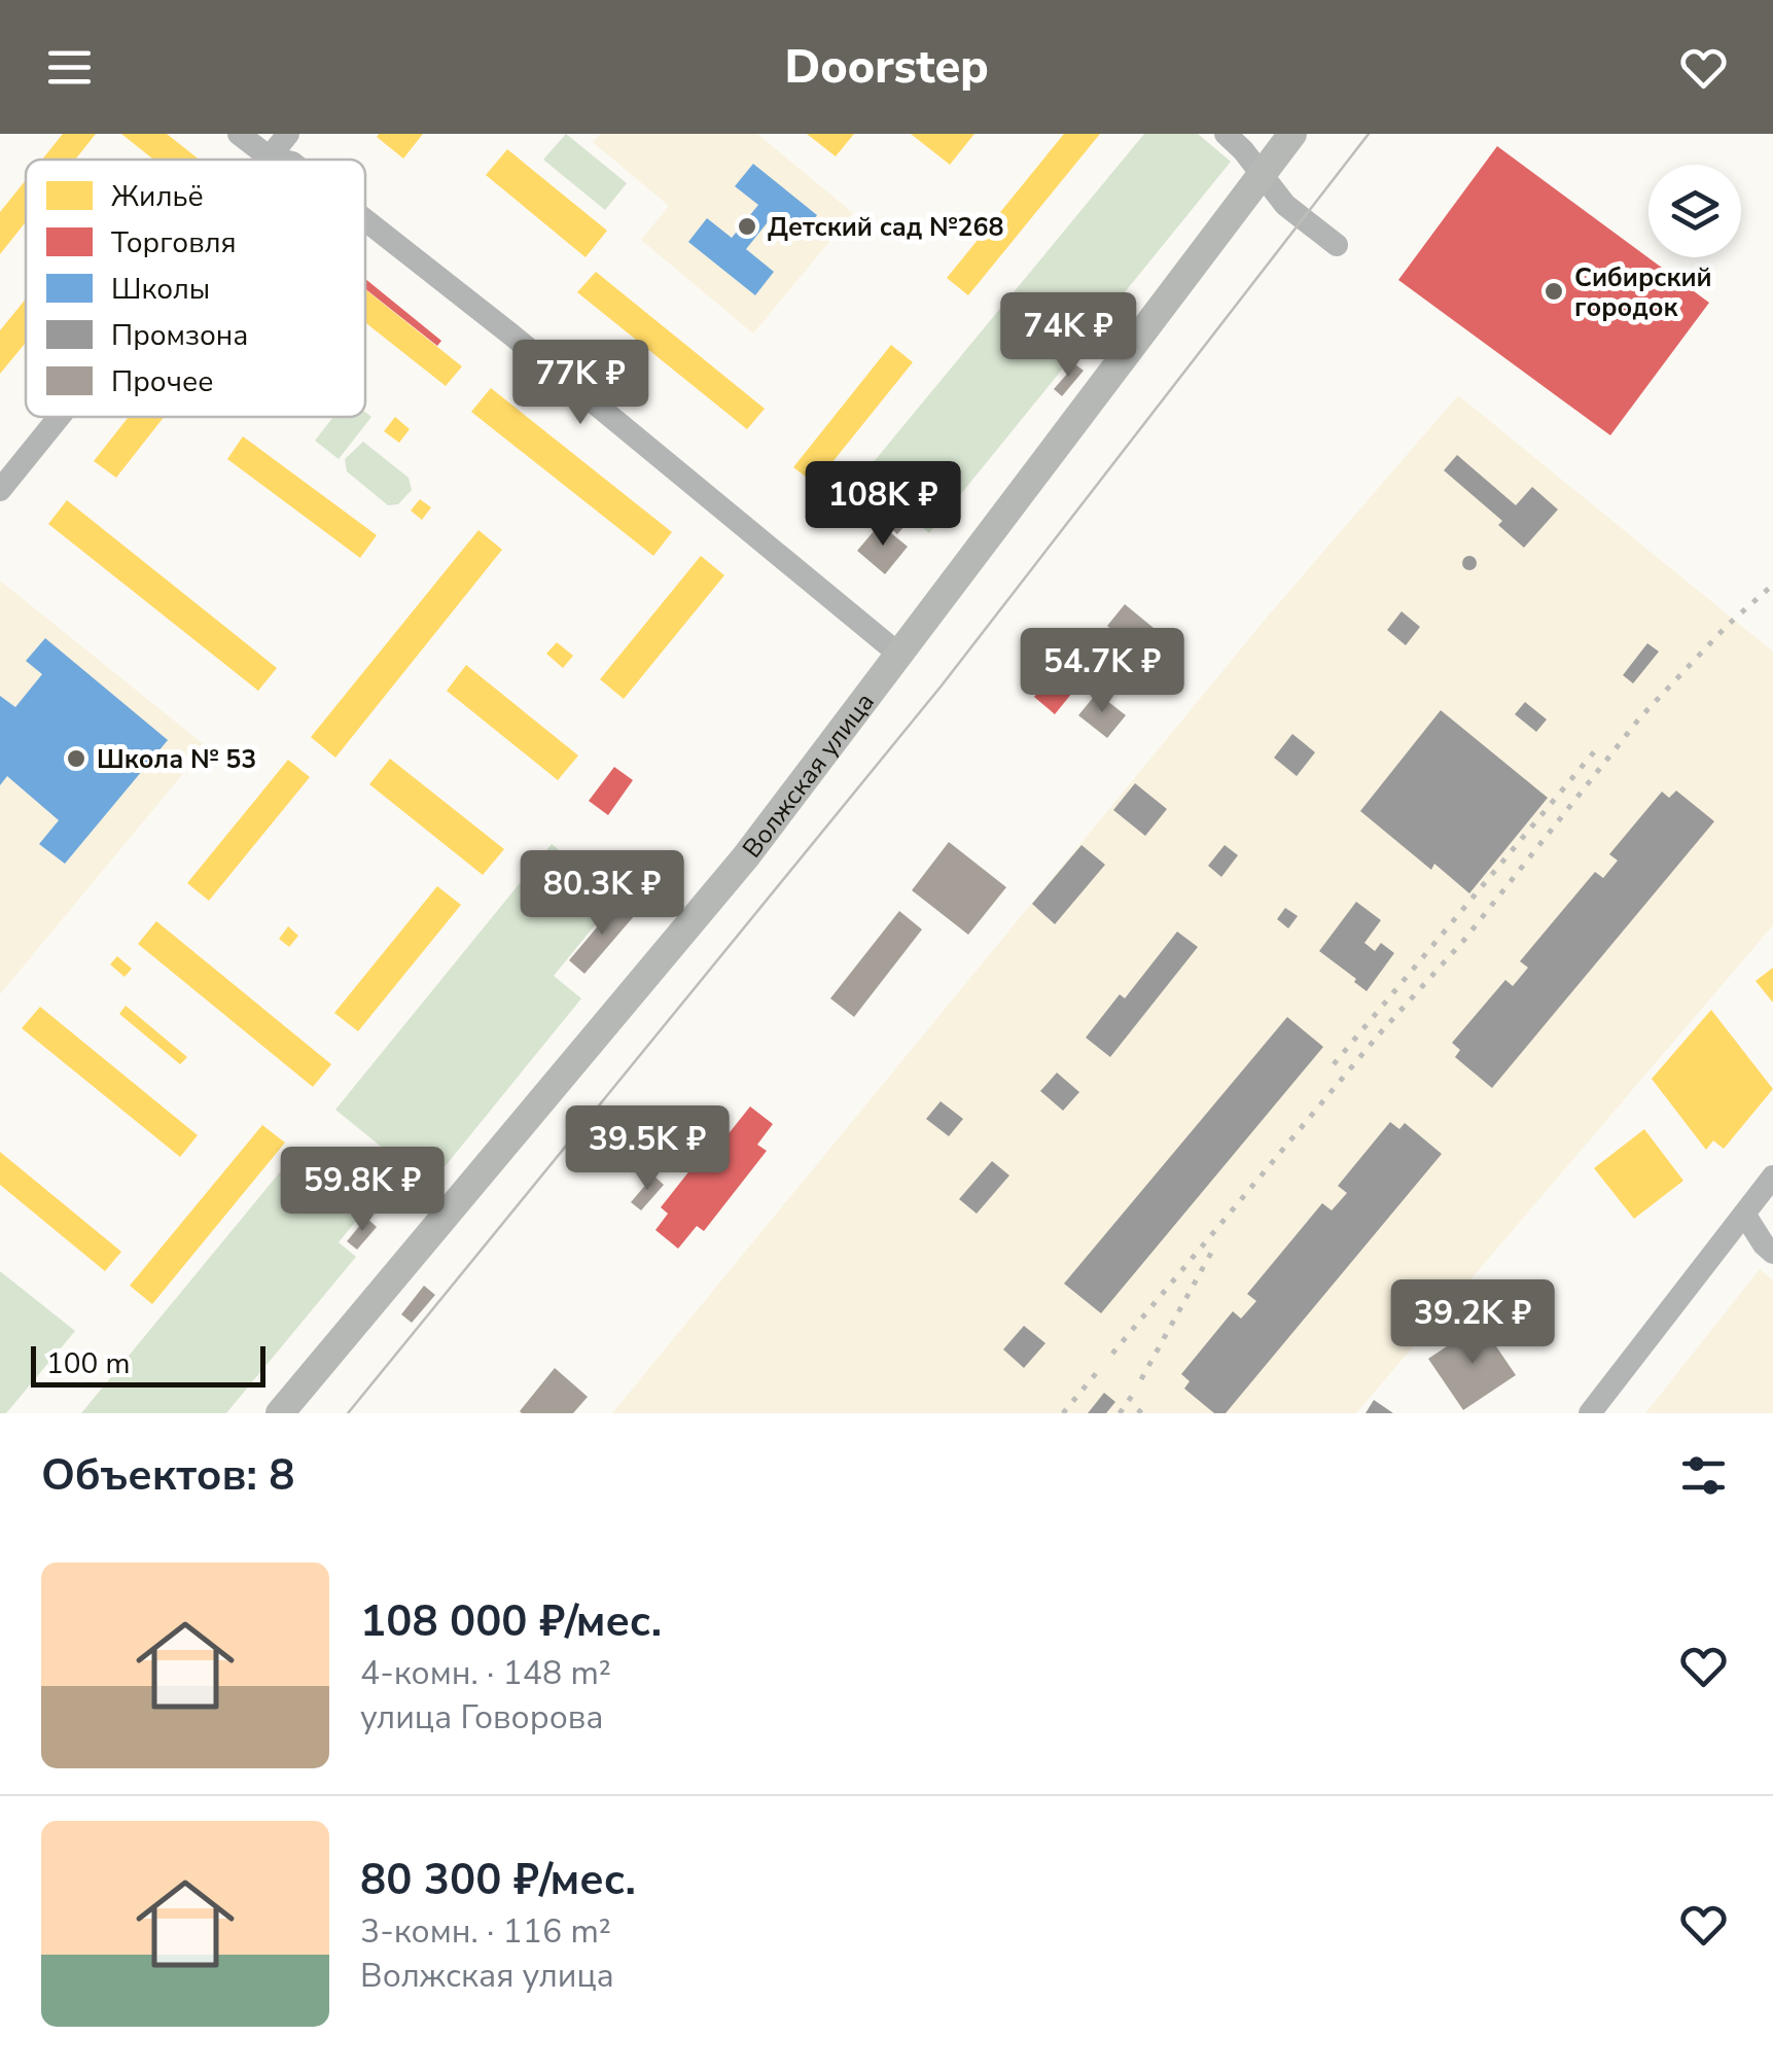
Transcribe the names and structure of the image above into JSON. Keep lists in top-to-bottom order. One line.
{"streets":{"main road":["Волжская улица"]},"places":["Детский сад №268","Сибирский городок","Школа № 53"],"legend":["Жильё","Торговля","Школы","Промзона","Прочее"],"scale_bar":"100 m","page":{"header":"Doorstep","price":["74K ₽","77K ₽","108K ₽","54.7K ₽","80.3K ₽","39.5K ₽","59.8K ₽","39.2K ₽"],"scale":"100 m","heading":"Объектов: 8","list":[{"name":"108 000 ₽/мес.","note":"4-комн. · 148 m² · улица Говорова"},{"name":"80 300 ₽/мес.","note":"3-комн. · 116 m² · Волжская улица"}]}}
